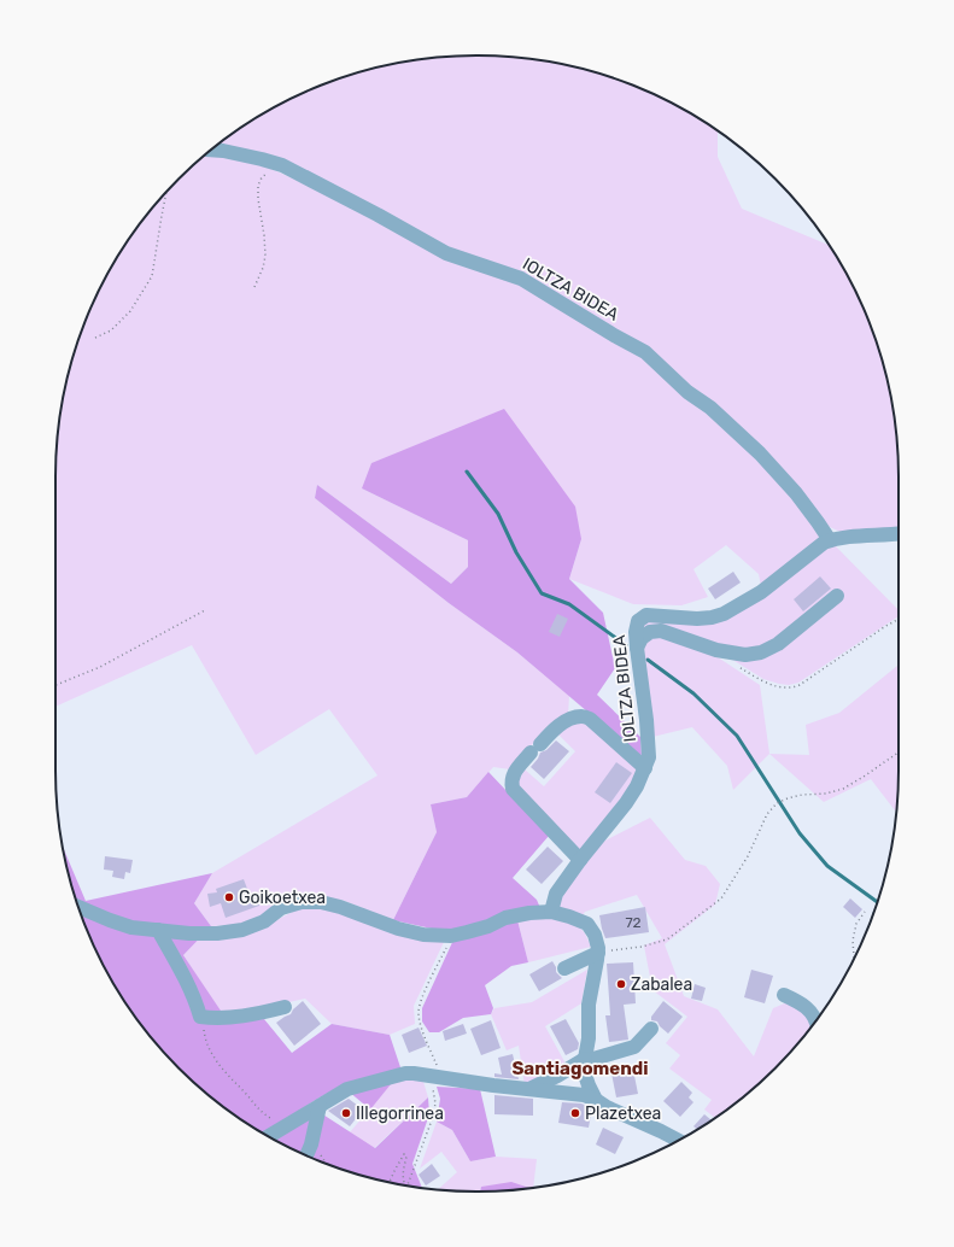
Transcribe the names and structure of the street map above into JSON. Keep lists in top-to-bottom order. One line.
{"streets":{"street":["IOLTZA BIDEA"]},"districts":["Santiagomendi"],"places":["Goikoetxea","Zabalea","Illegorrinea","Plazetxea"],"house_numbers":["72"]}
